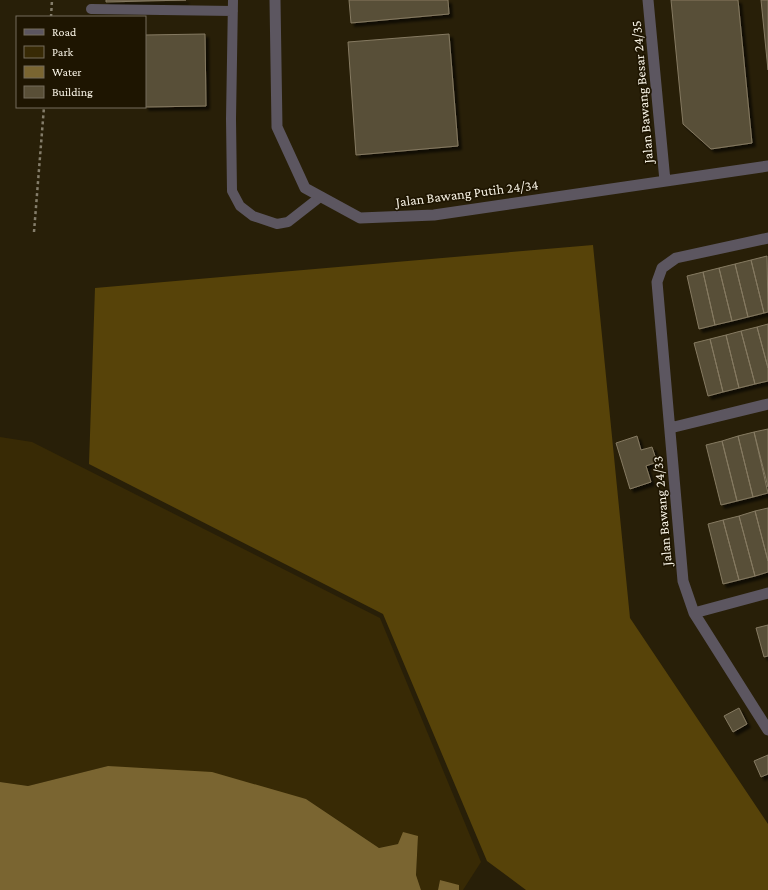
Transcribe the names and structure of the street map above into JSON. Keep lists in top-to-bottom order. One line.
{"streets":{"street":["Jalan Bawang Besar 24/35","Jalan Bawang Putih 24/34","Jalan Bawang 24/33"]},"crossings":[["Jalan Bawang Besar 24/35","Jalan Bawang Putih 24/34"]],"legend":["Road","Park","Water","Building"]}
